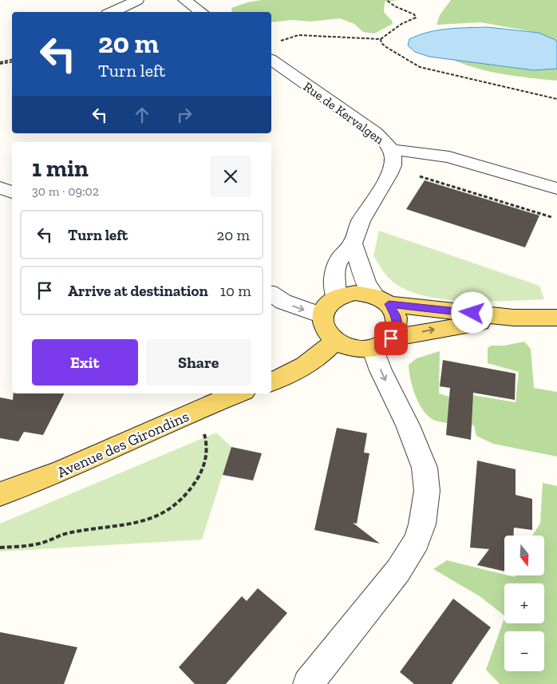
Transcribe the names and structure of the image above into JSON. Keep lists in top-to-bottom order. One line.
{"streets":{"main road":["Avenue des Girondins"],"street":["Rue de Kervalgen"]},"north":"bottom","page":{"turn":["20 m","Turn left"],"heading":["1 min","30 m · 09:02"],"list":[{"name":"Turn left","value":"20 m"},{"name":"Arrive at destination","value":"10 m"}],"buttons":["Exit","Share"],"map_buttons":["+","−"]}}
